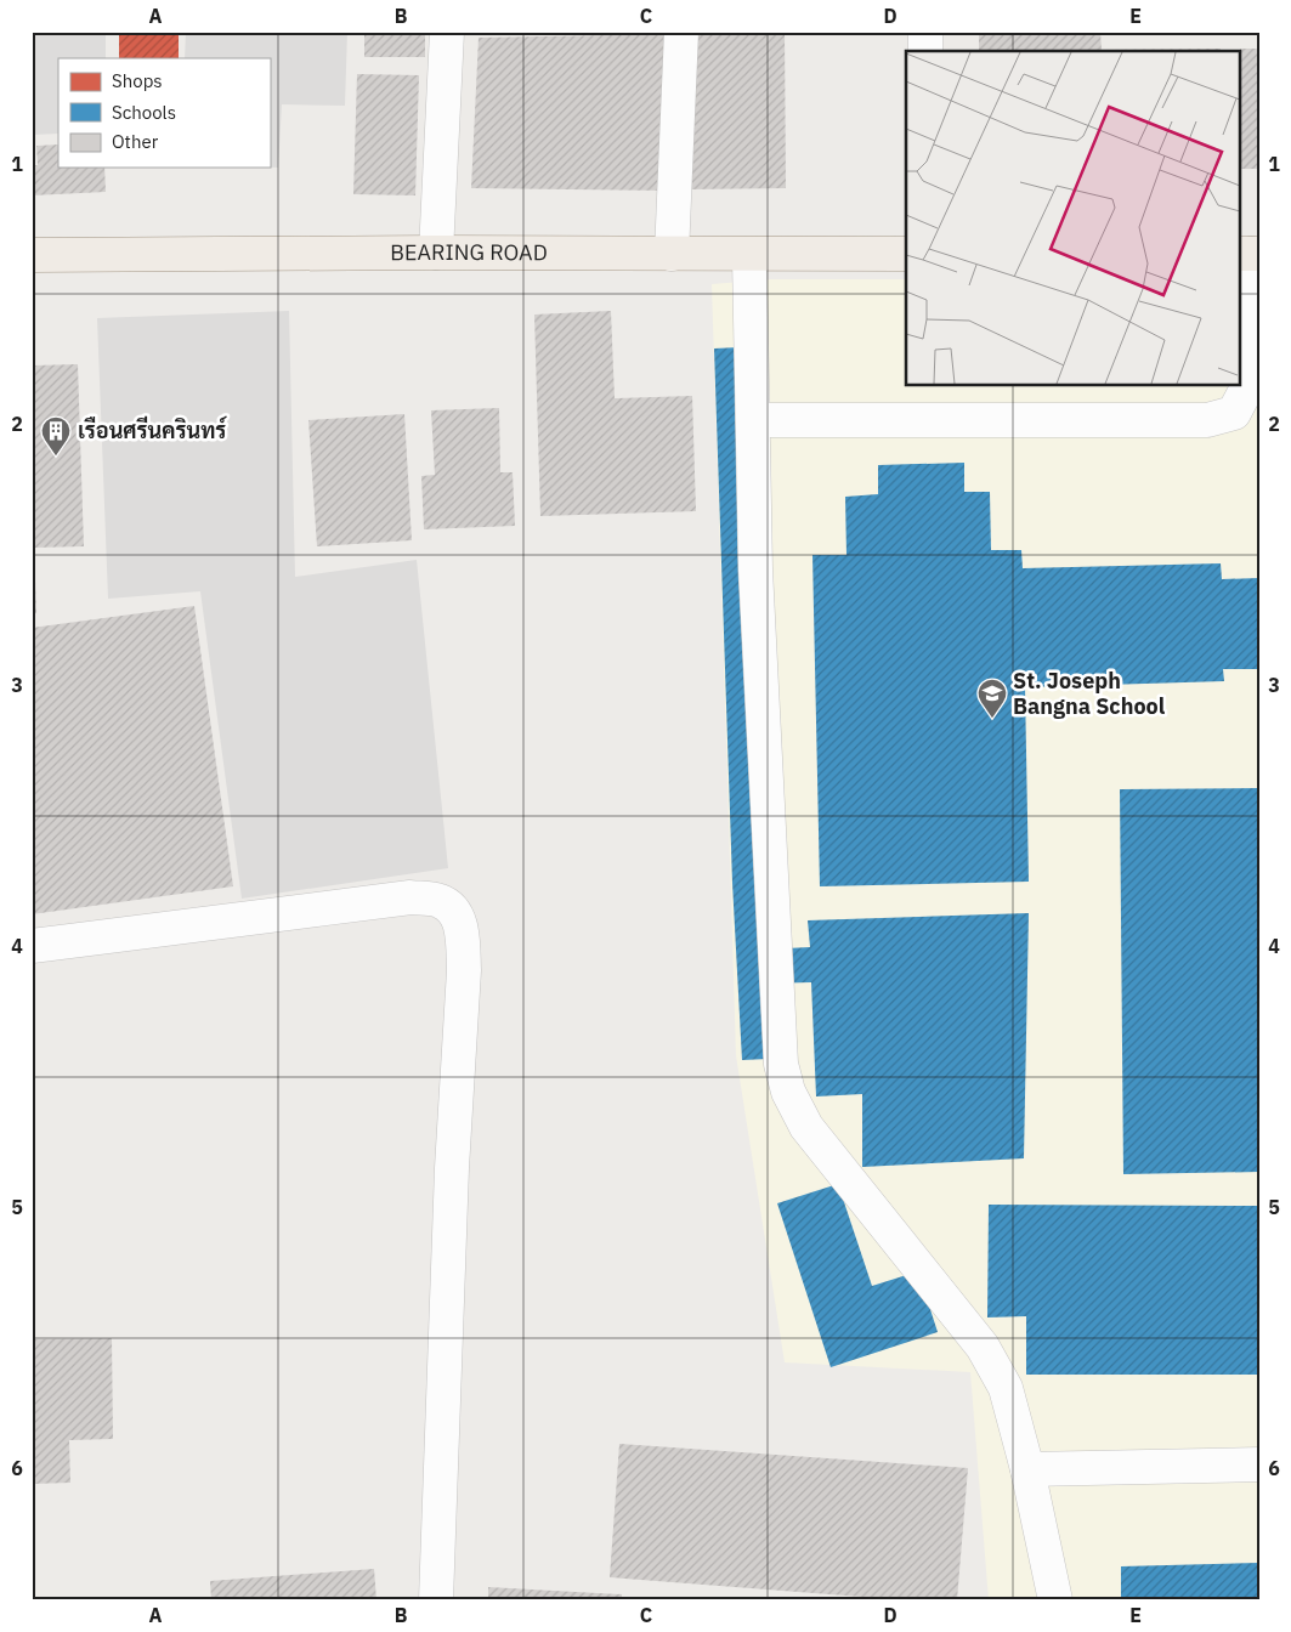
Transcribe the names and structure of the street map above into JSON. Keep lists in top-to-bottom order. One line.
{"streets":{"main road":["BEARING ROAD"]},"places":{"building":["เรือนศรีนครินทร์"],"school or university":["St. Joseph Bangna School"]},"legend":["Shops","Schools","Other"],"grid":{"columns":["A","B","C","D","E"],"rows":["1","2","3","4","5","6"]}}
